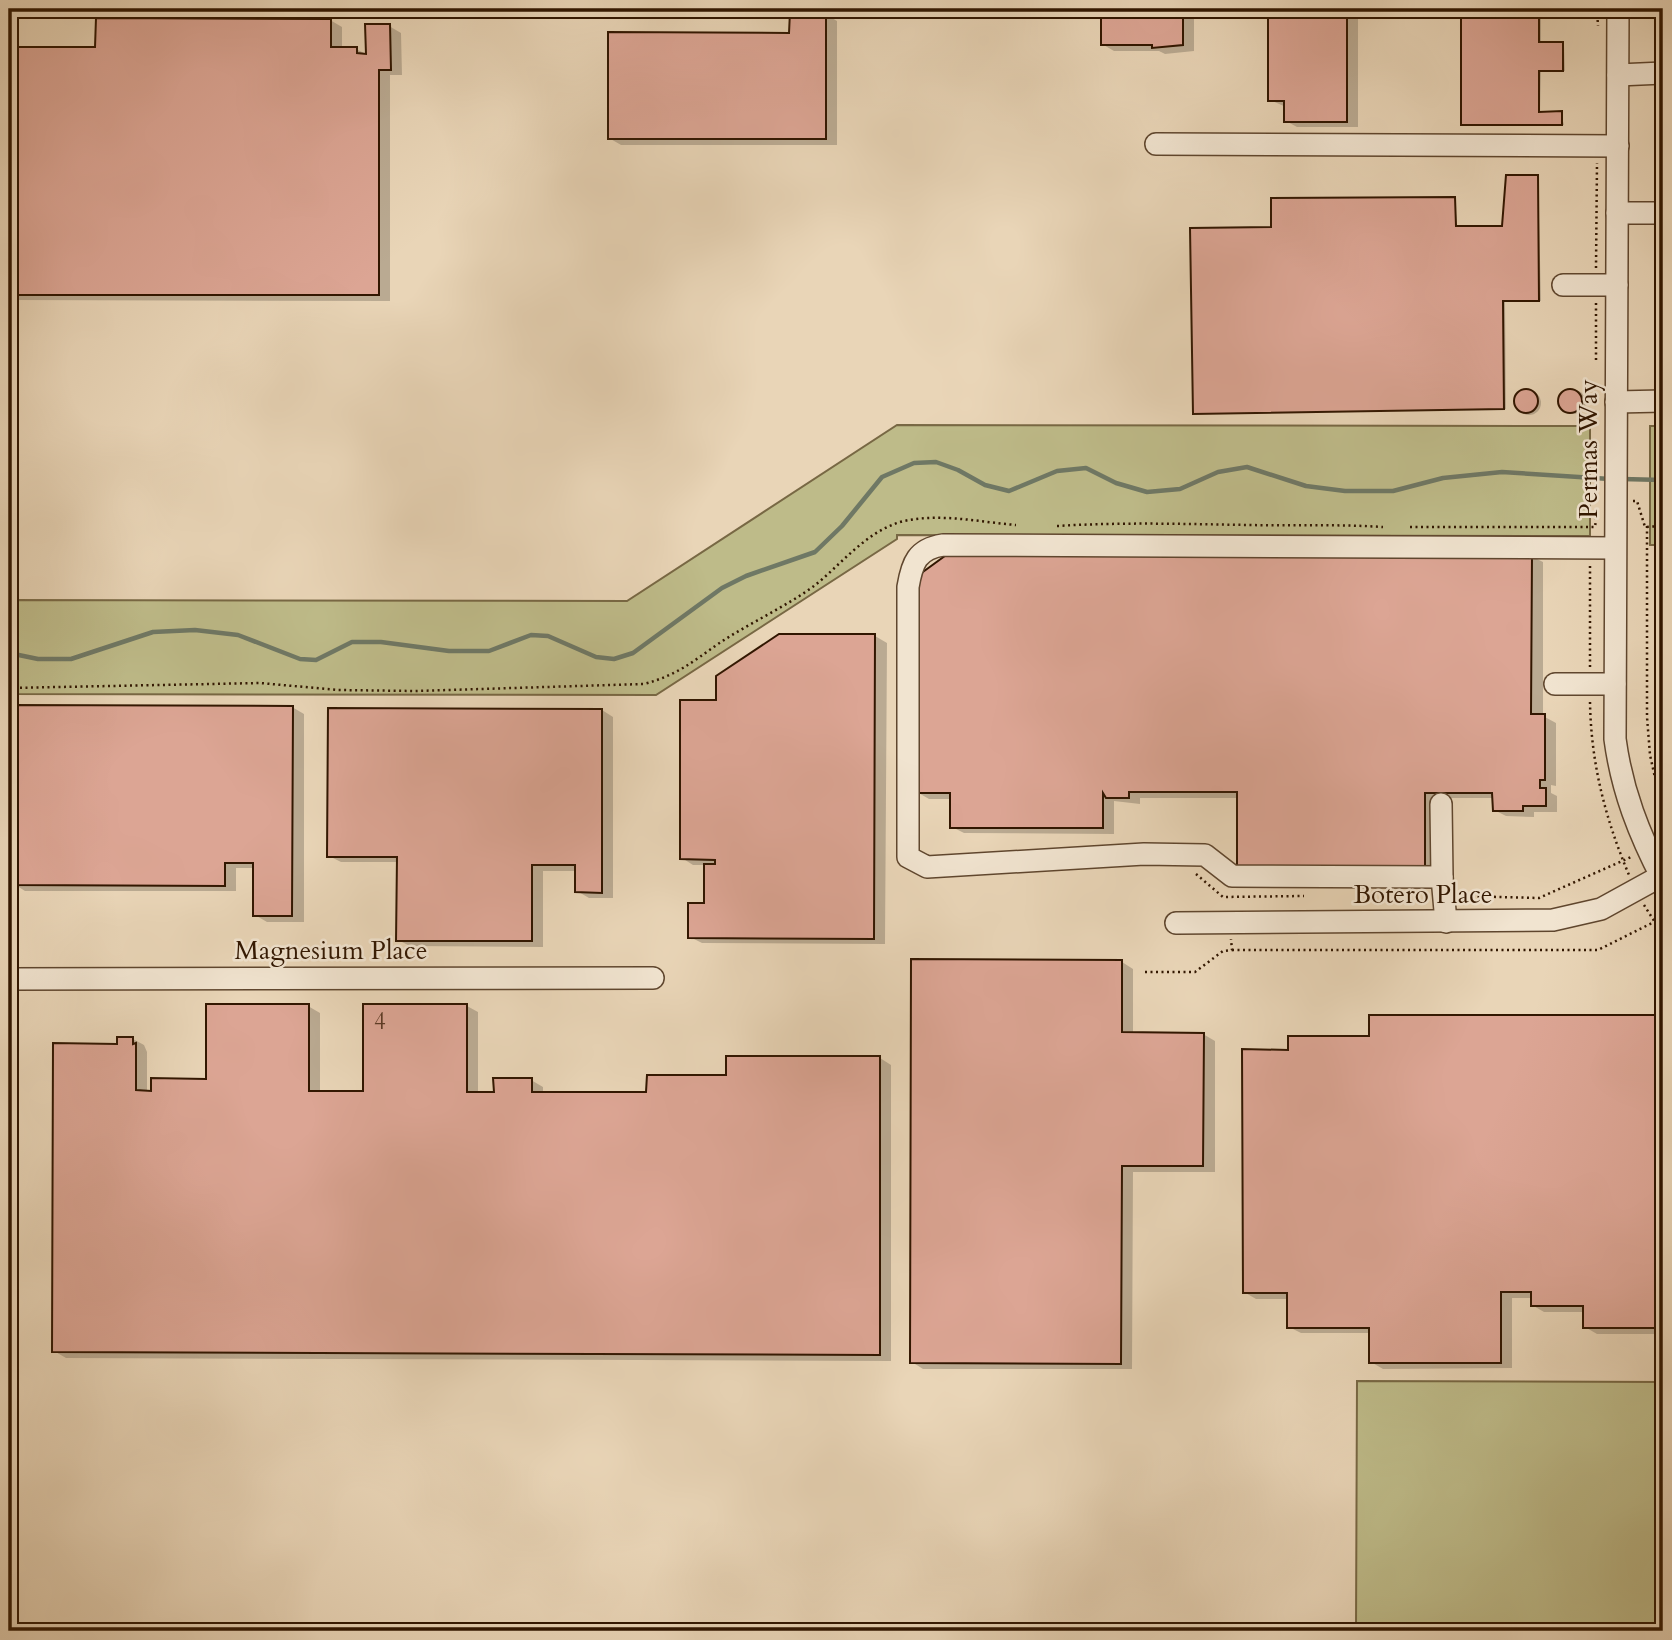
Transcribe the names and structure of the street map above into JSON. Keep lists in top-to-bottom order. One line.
{"streets":{"street":["Permas Way","Botero Place","Magnesium Place"]},"crossings":[["Permas Way","Botero Place"]],"house_numbers":["4"]}
